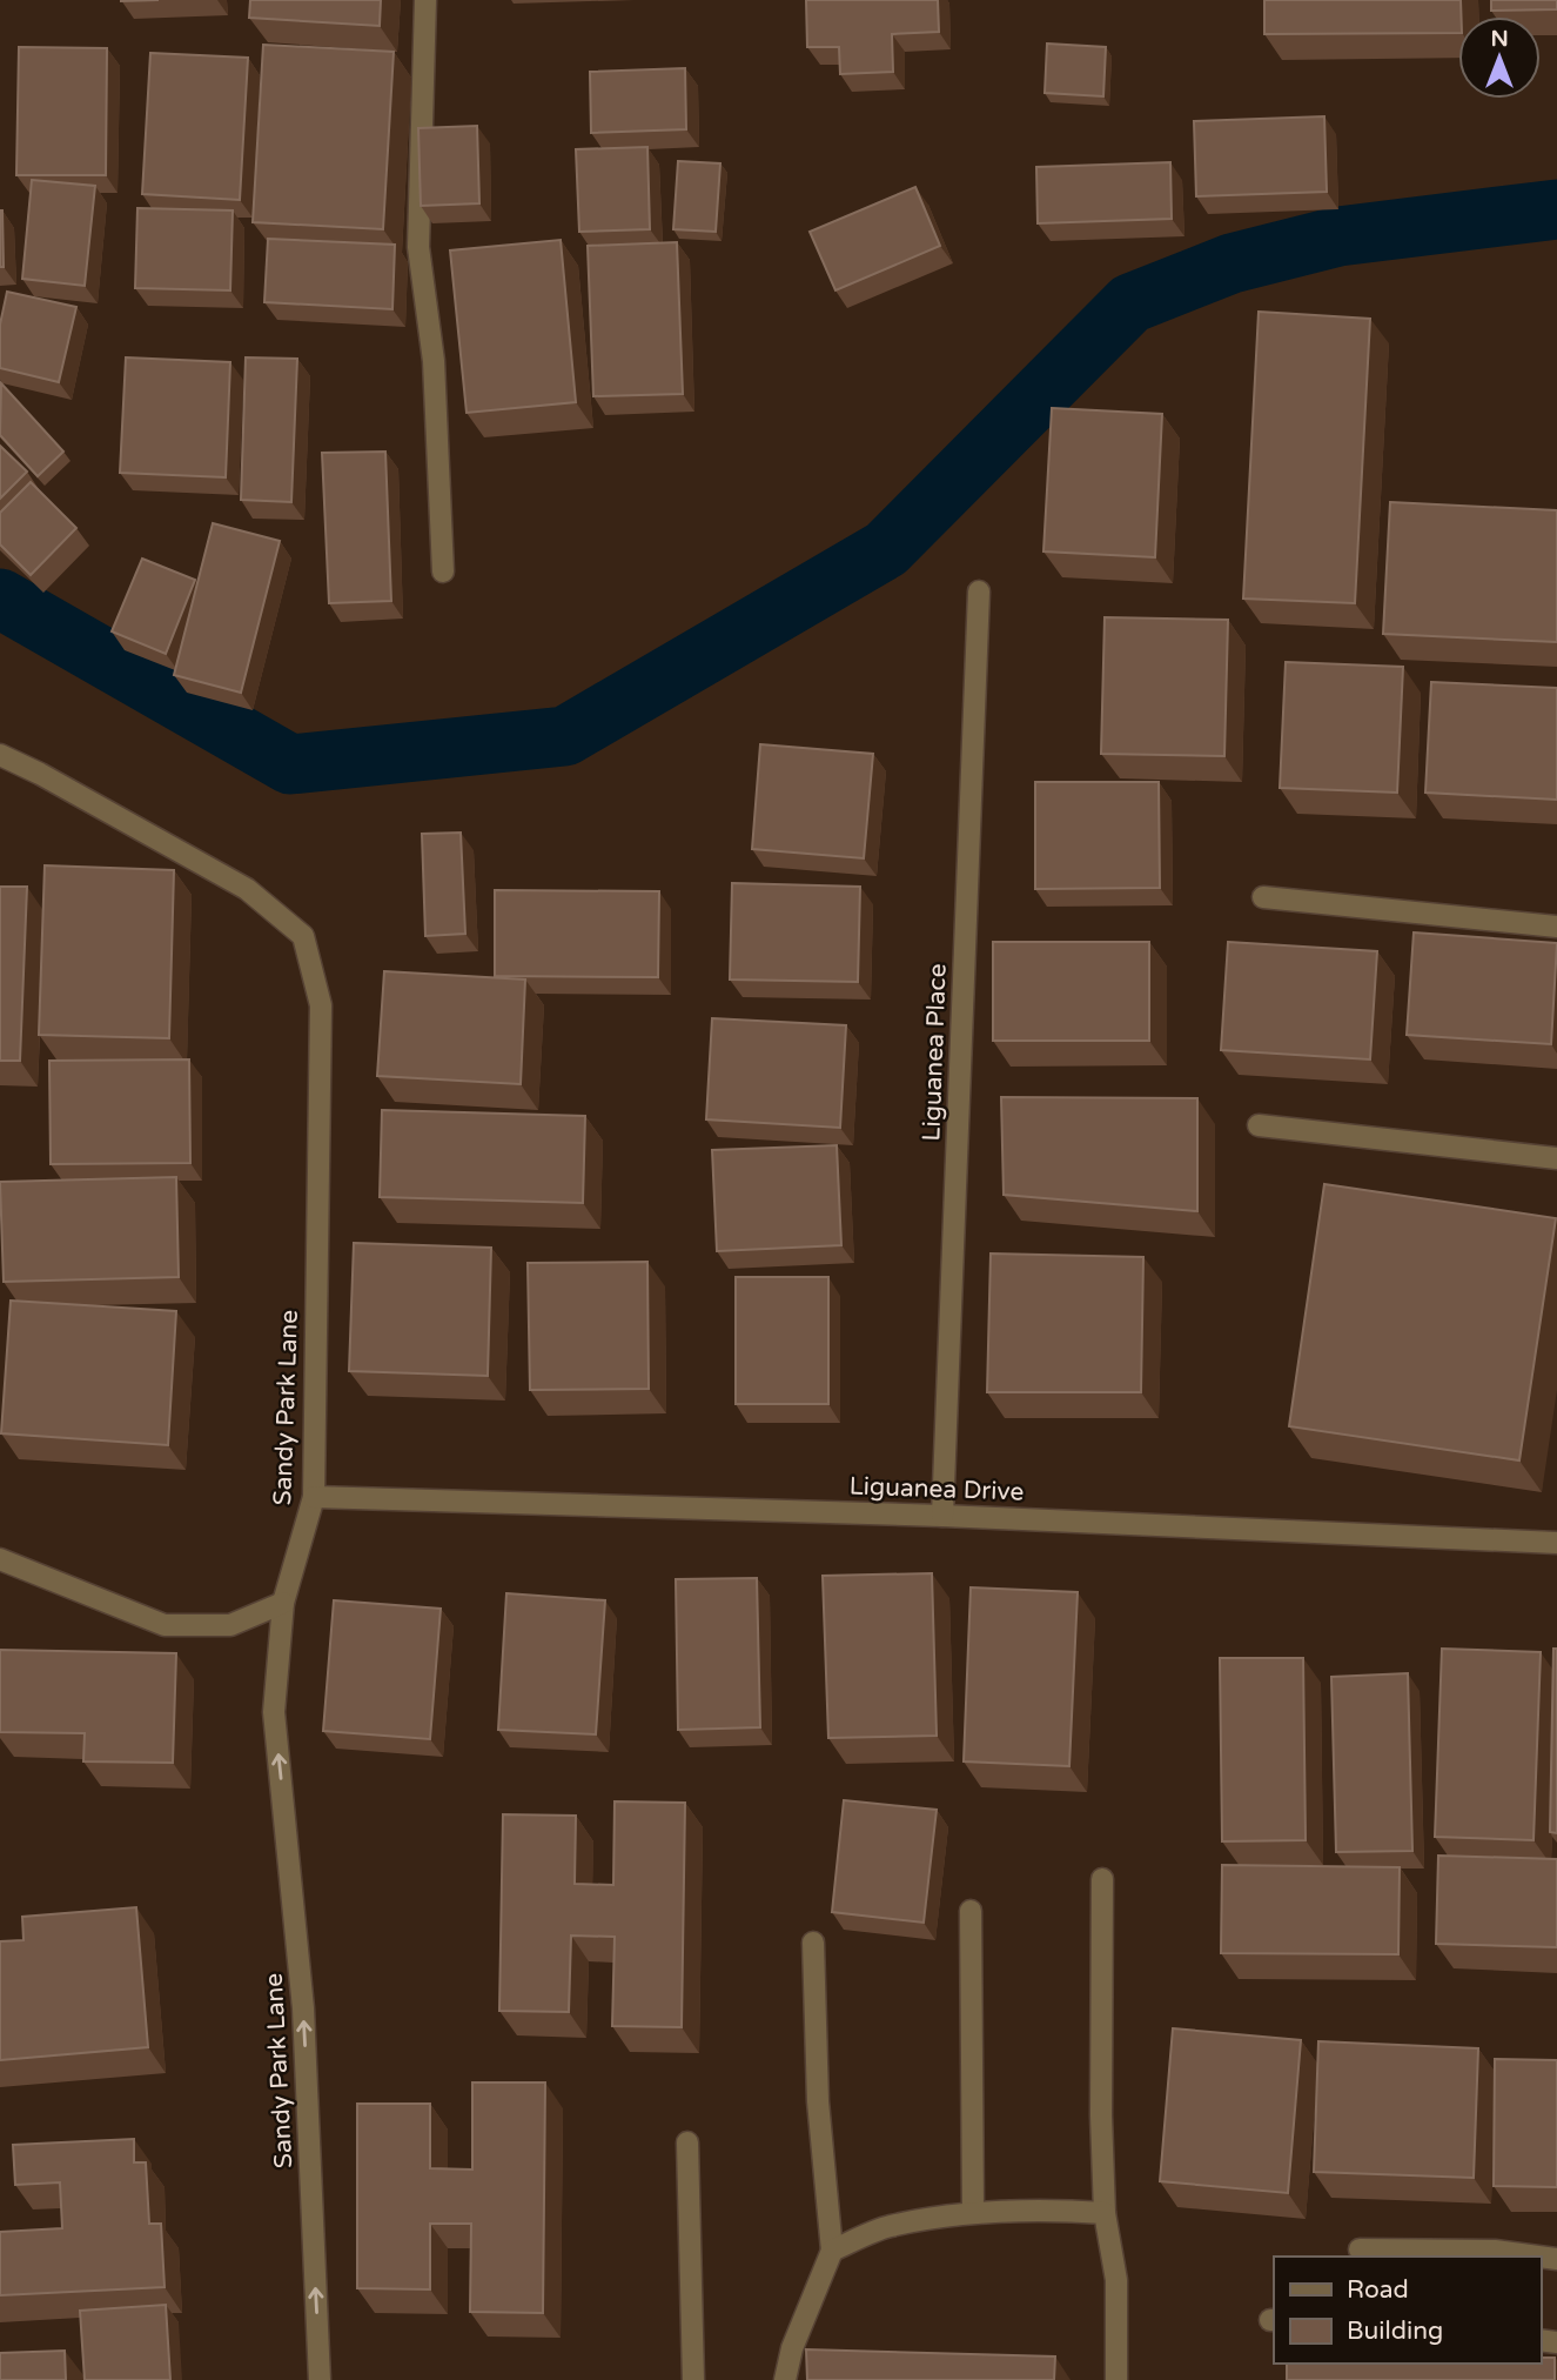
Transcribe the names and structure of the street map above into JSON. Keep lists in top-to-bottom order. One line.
{"streets":{"street":["Liguanea Place","Sandy Park Lane","Liguanea Drive"]},"crossings":[["Liguanea Place","Liguanea Drive"],["Sandy Park Lane","Liguanea Drive"]],"one_way":["Sandy Park Lane"],"legend":["Road","Building"],"north":"top"}
